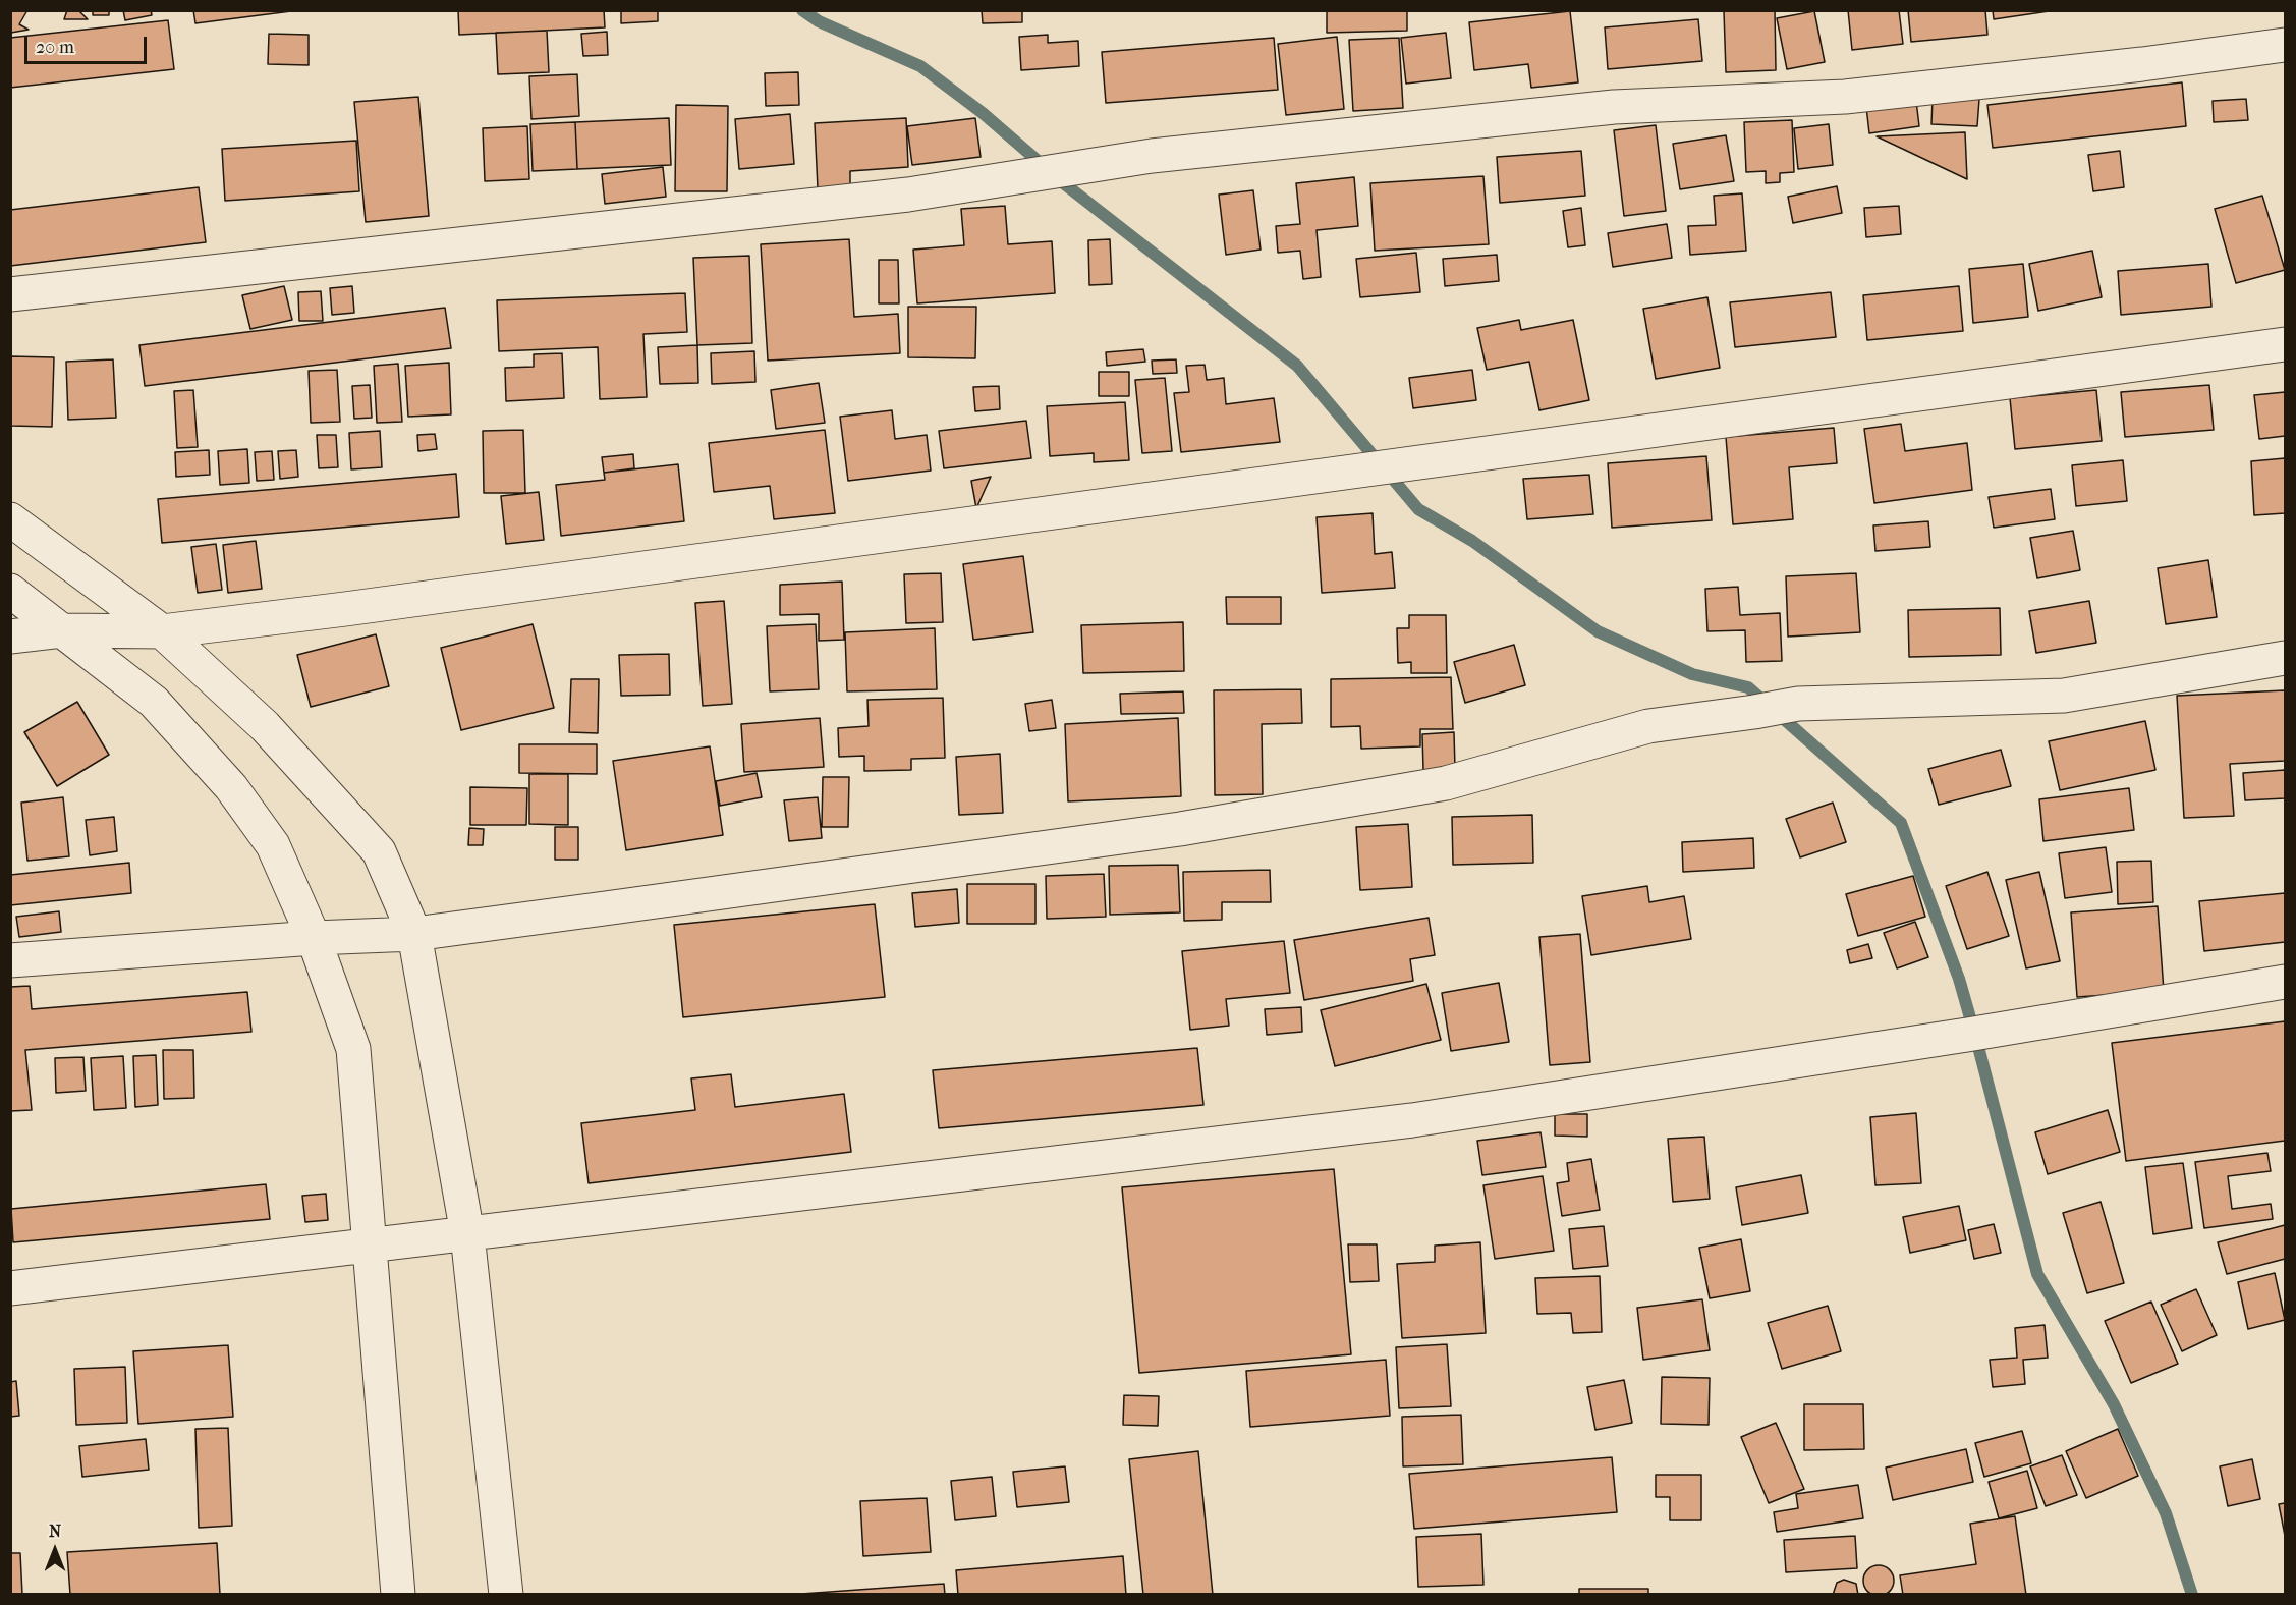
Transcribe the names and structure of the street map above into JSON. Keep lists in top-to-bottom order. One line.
{"scale_bar":"20 m","north":"top"}
